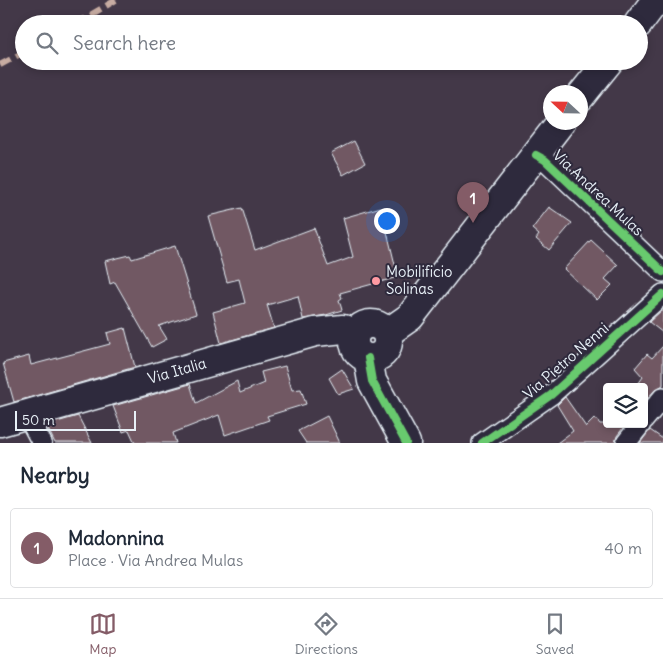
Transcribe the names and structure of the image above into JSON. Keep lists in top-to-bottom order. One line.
{"streets":{"main road":["Via Italia"],"street":["Via Andrea Mulas","Via Pietro Nenni"]},"places":["Mobilificio Solinas"],"scale_bar":"50 m","north":"left","page":{"search":"Search here","pins":"1","scale":"50 m","heading":"Nearby","list":[{"mark":"1","name":"Madonnina","note":"Place · Via Andrea Mulas","value":"40 m"}],"nav":["Map","Directions","Saved"]}}
